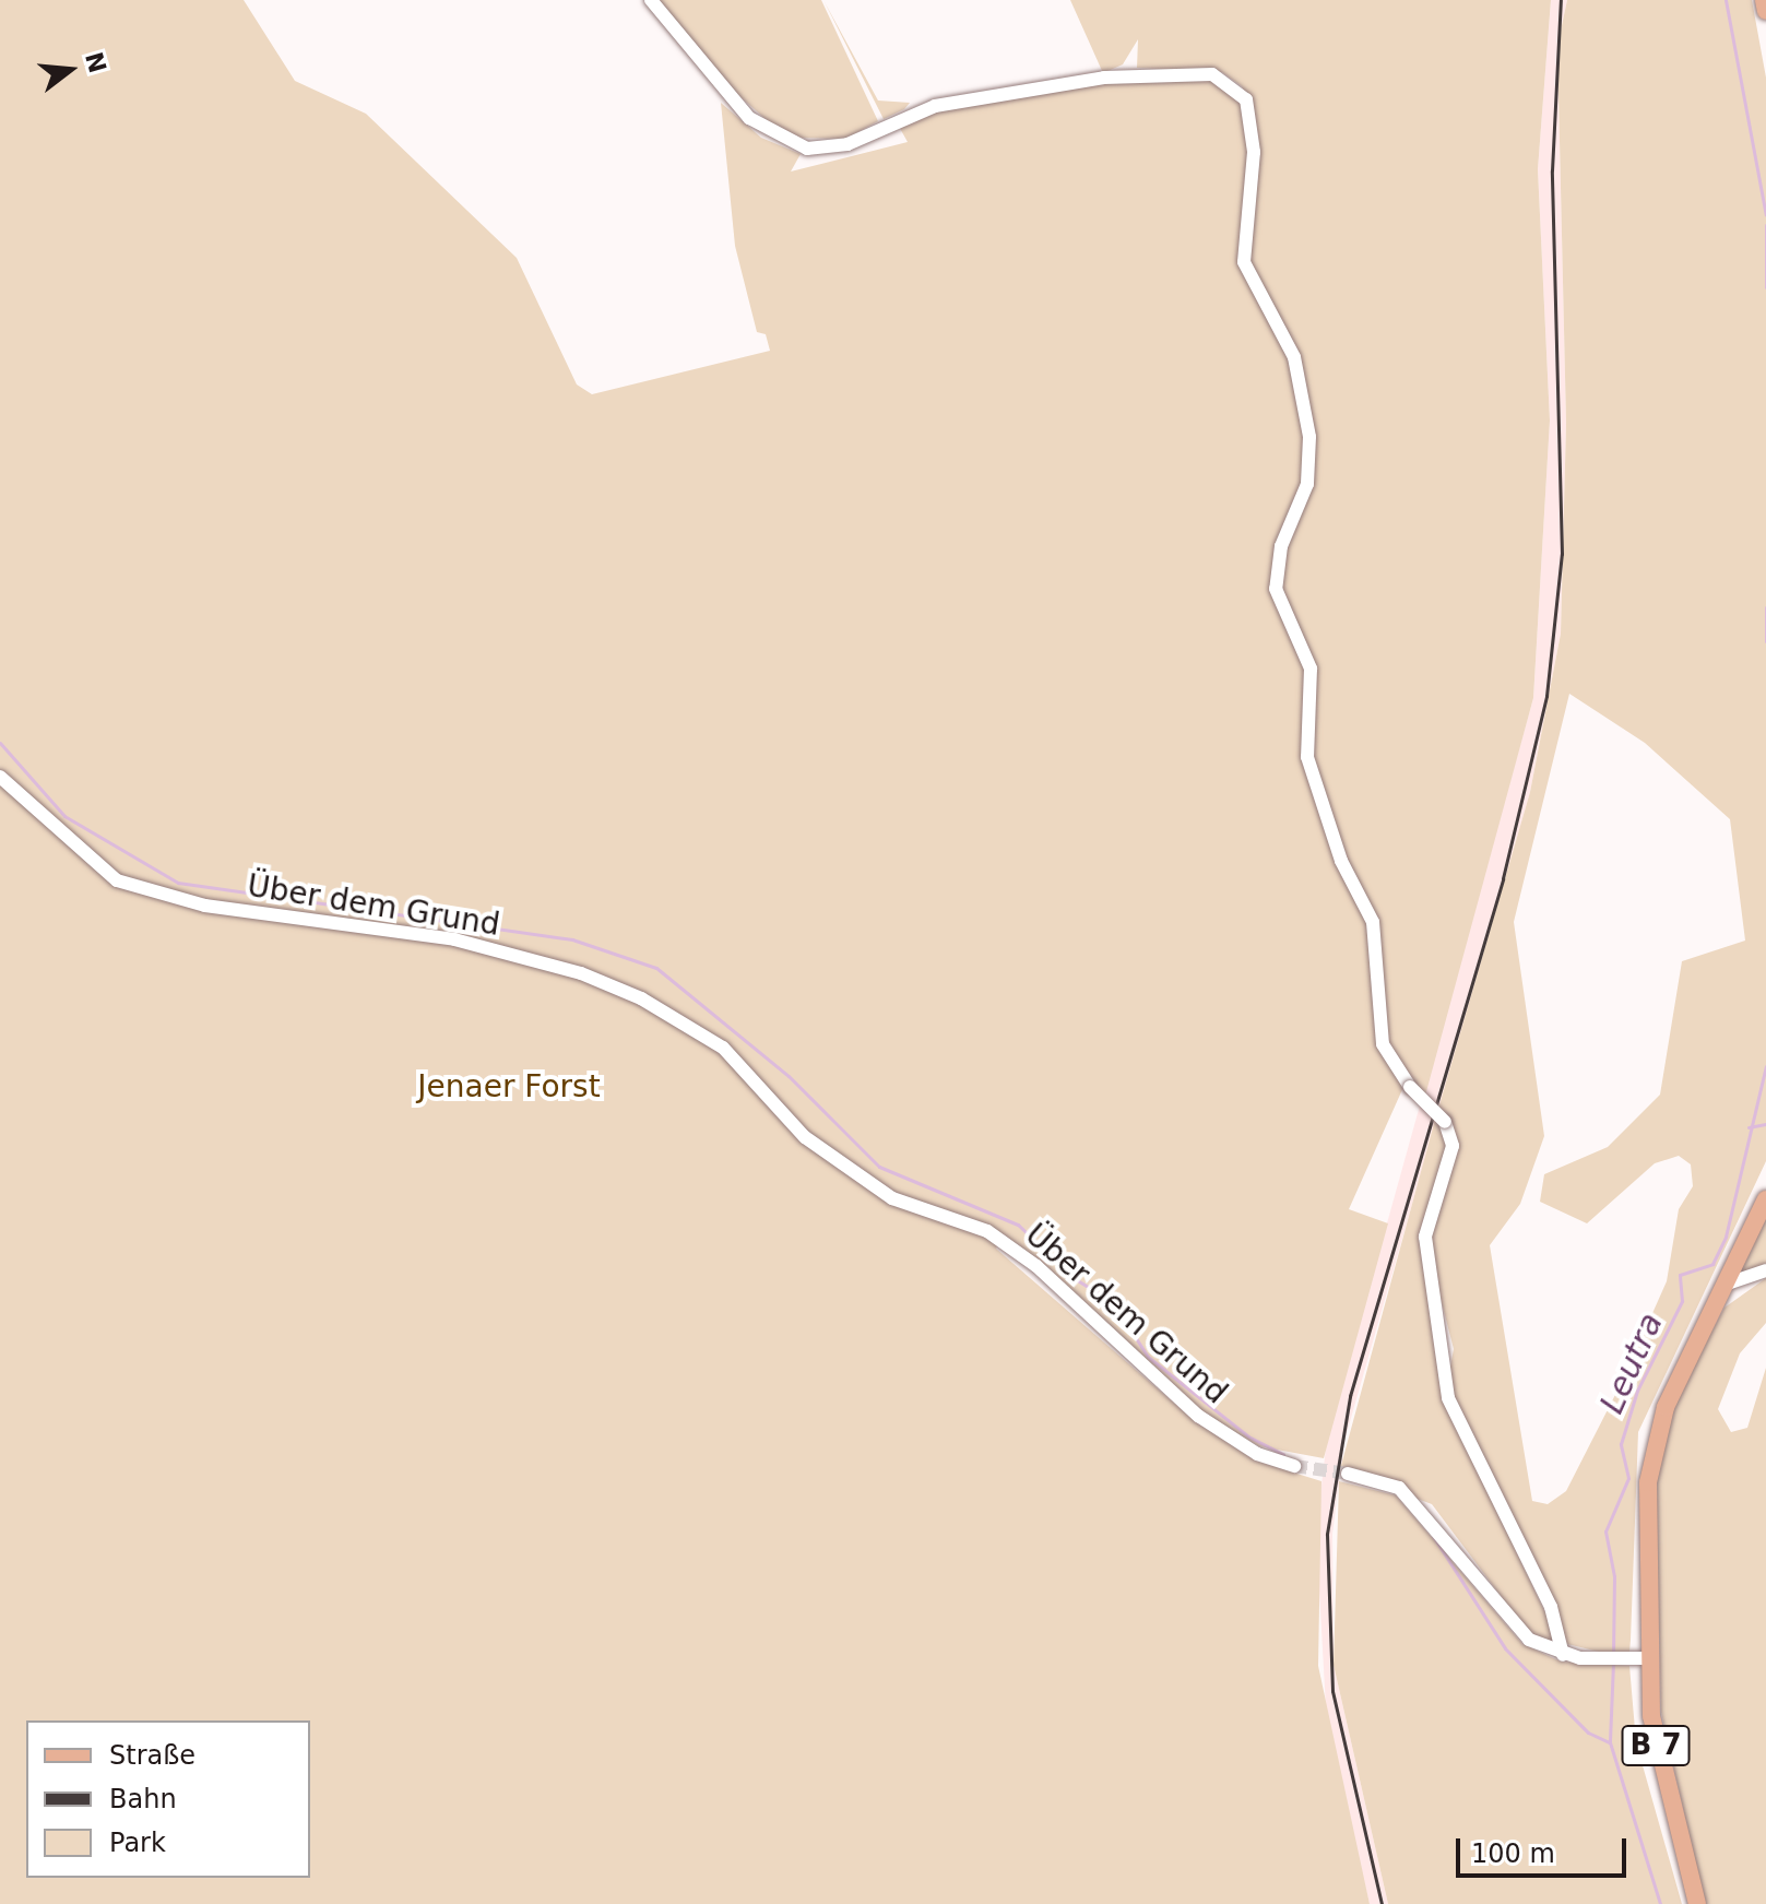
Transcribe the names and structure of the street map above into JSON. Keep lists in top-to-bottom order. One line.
{"streets":{"main road":["B 7"],"street":["Über dem Grund"]},"water":["Leutra"],"parks":["Jenaer Forst"],"legend":["Straße","Bahn","Park"],"scale_bar":"100 m","north":"right"}
